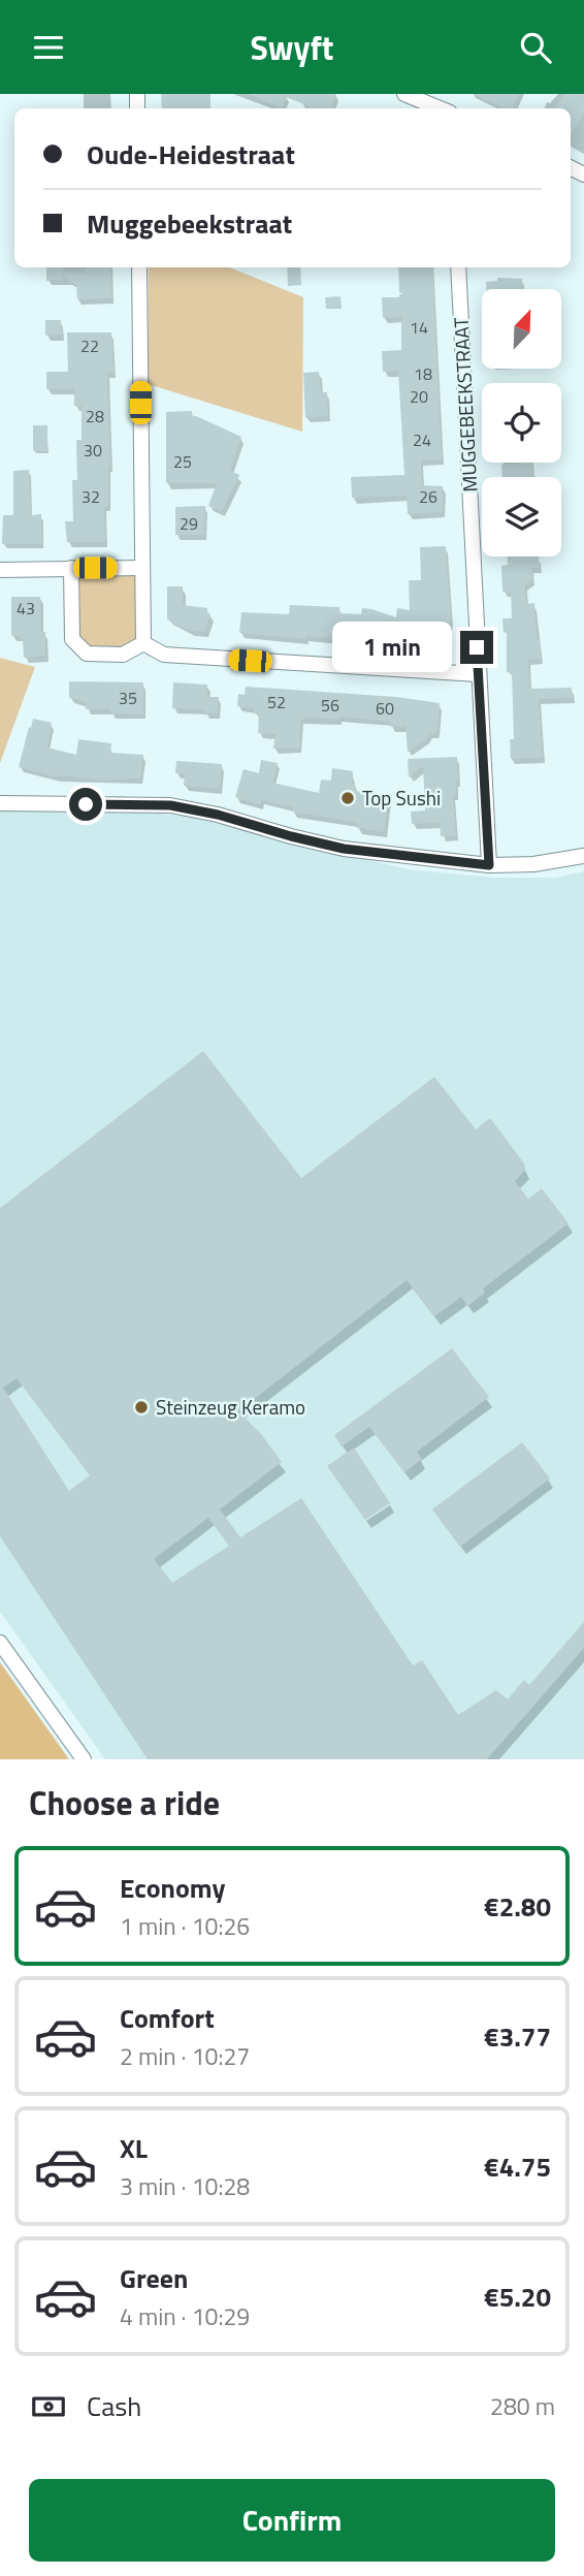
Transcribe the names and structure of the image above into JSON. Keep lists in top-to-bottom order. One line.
{"streets":{"street":["MUGGEBEEKSTRAAT"]},"places":["Top Sushi","Steinzeug Keramo"],"house_numbers":["14","22","18","20","28","24","30","25","32","26","29","43","35","52","56","60"],"north":"top right","page":{"header":"Swyft","banner":["Oude-Heidestraat","Muggebeekstraat"],"bubble":"1 min","heading":"Choose a ride","list":[{"name":"Economy","note":"1 min · 10:26","value":"€2.80"},{"name":"Comfort","note":"2 min · 10:27","value":"€3.77"},{"name":"XL","note":"3 min · 10:28","value":"€4.75"},{"name":"Green","note":"4 min · 10:29","value":"€5.20"}],"pay":["Cash","280 m"],"buttons":"Confirm"}}
